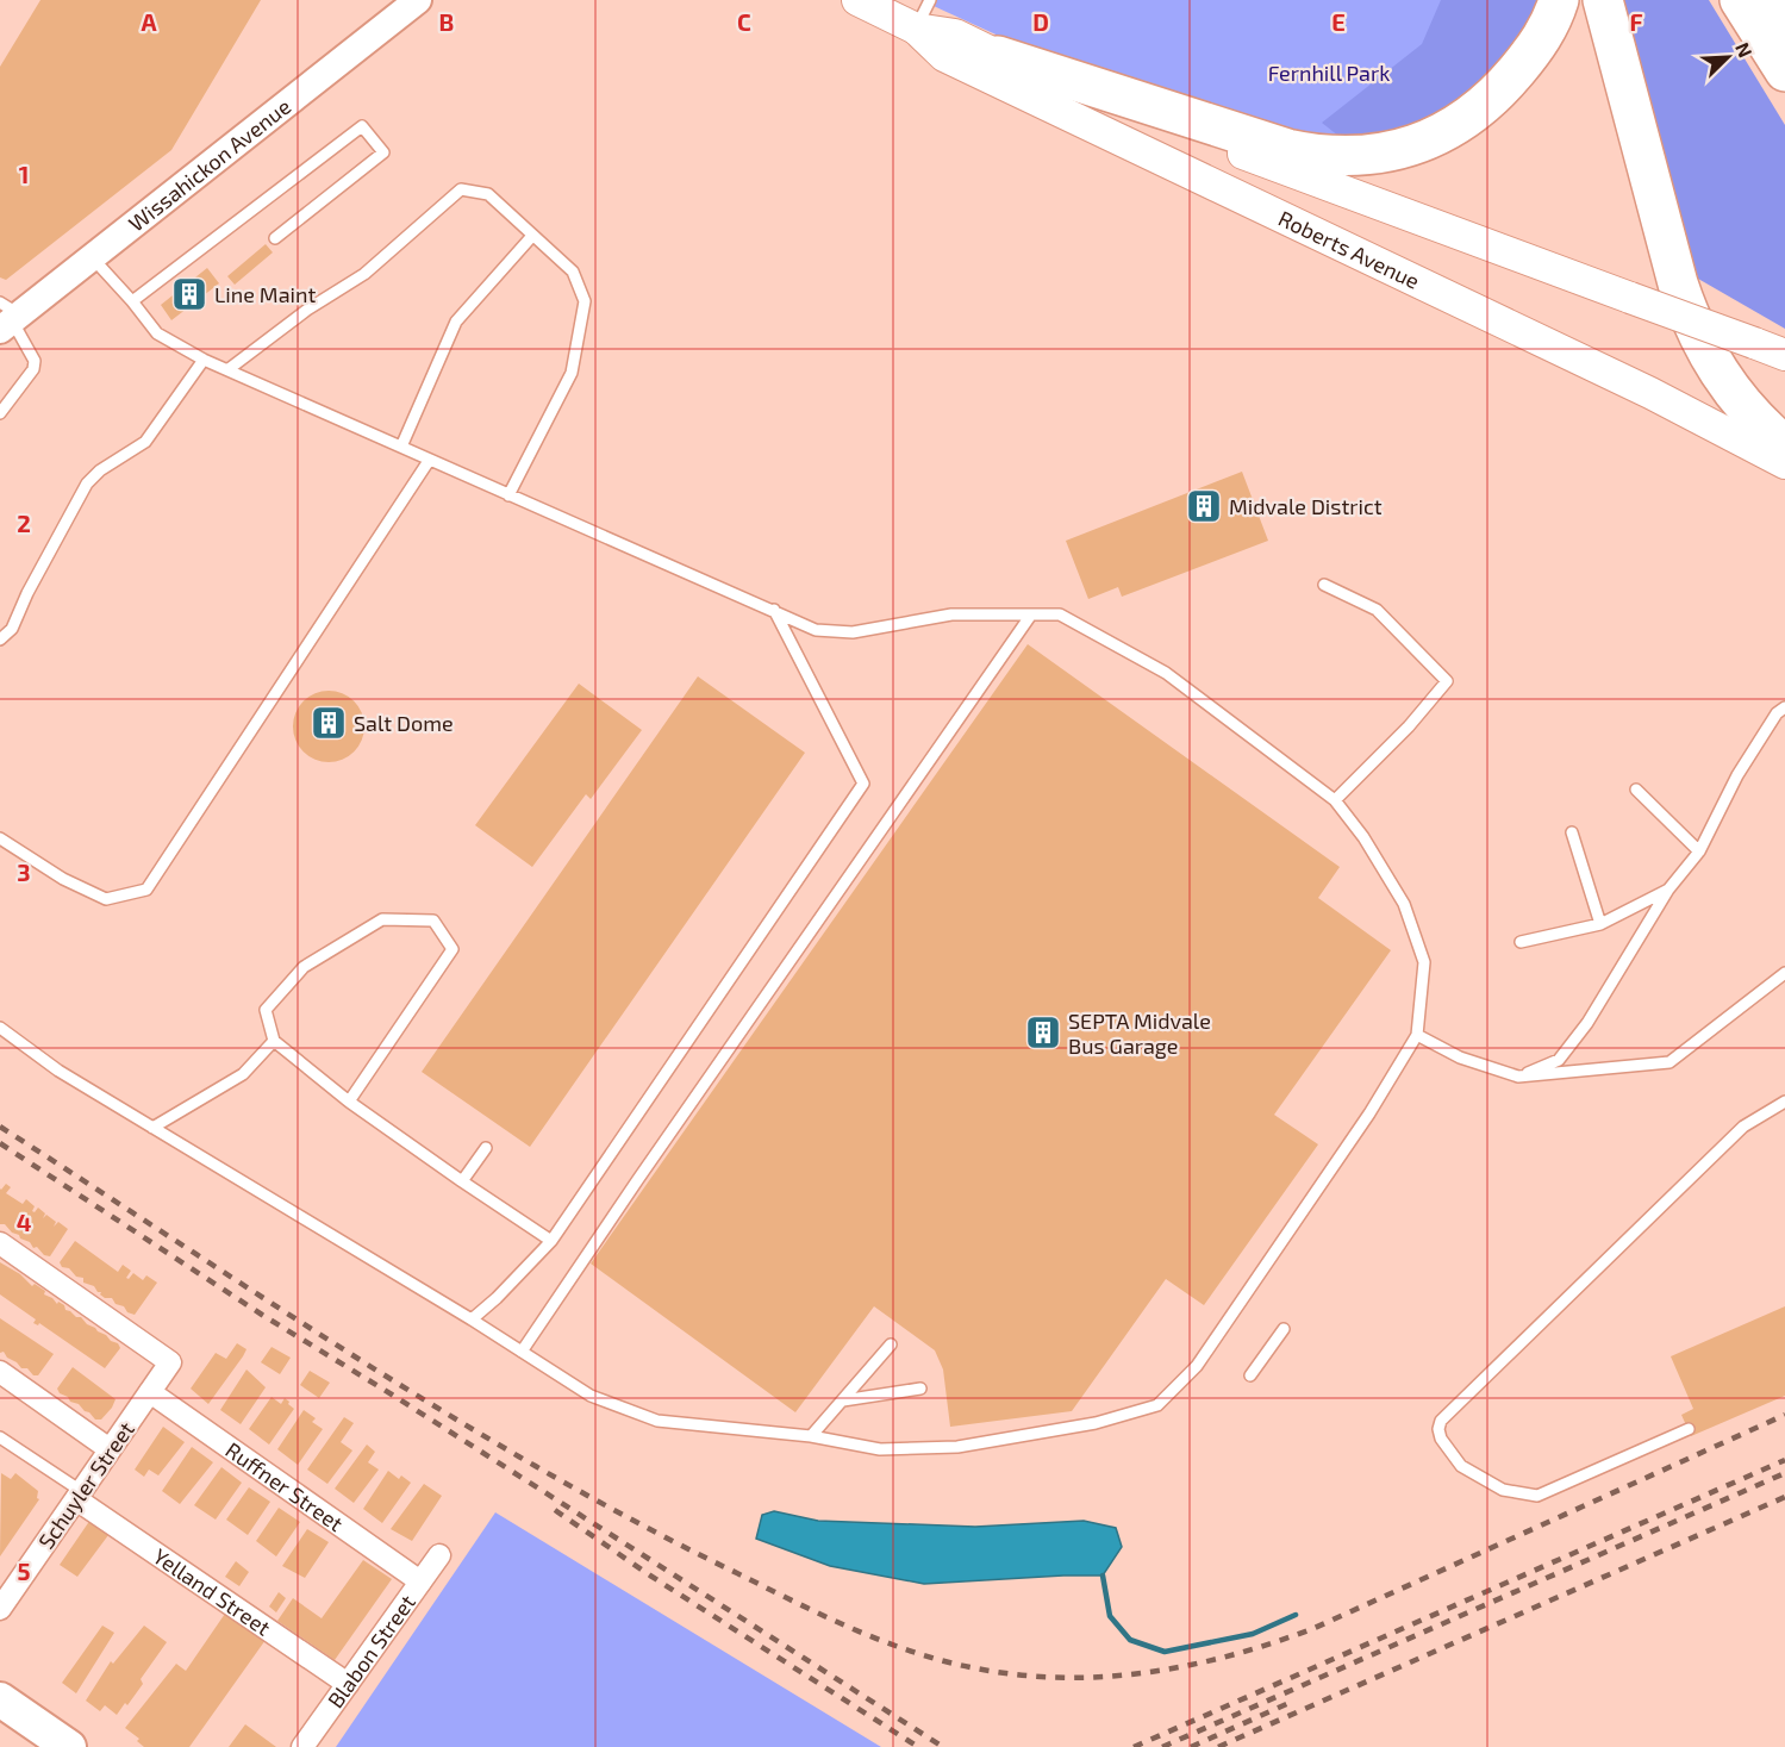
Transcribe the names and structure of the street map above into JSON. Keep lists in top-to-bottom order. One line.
{"streets":{"main road":["Roberts Avenue"],"street":["Wissahickon Avenue","Schuyler Street","Ruffner Street","Yelland Street","Blabon Street"]},"crossings":[["Schuyler Street","Ruffner Street"],["Schuyler Street","Yelland Street"],["Ruffner Street","Blabon Street"],["Yelland Street","Blabon Street"]],"parks":["Fernhill Park"],"places":{"building":["Line Maint","Midvale District","Salt Dome","SEPTA Midvale Bus Garage"]},"north":"top right","grid":{"columns":["A","B","C","D","E","F"],"rows":["1","2","3","4","5"]}}
